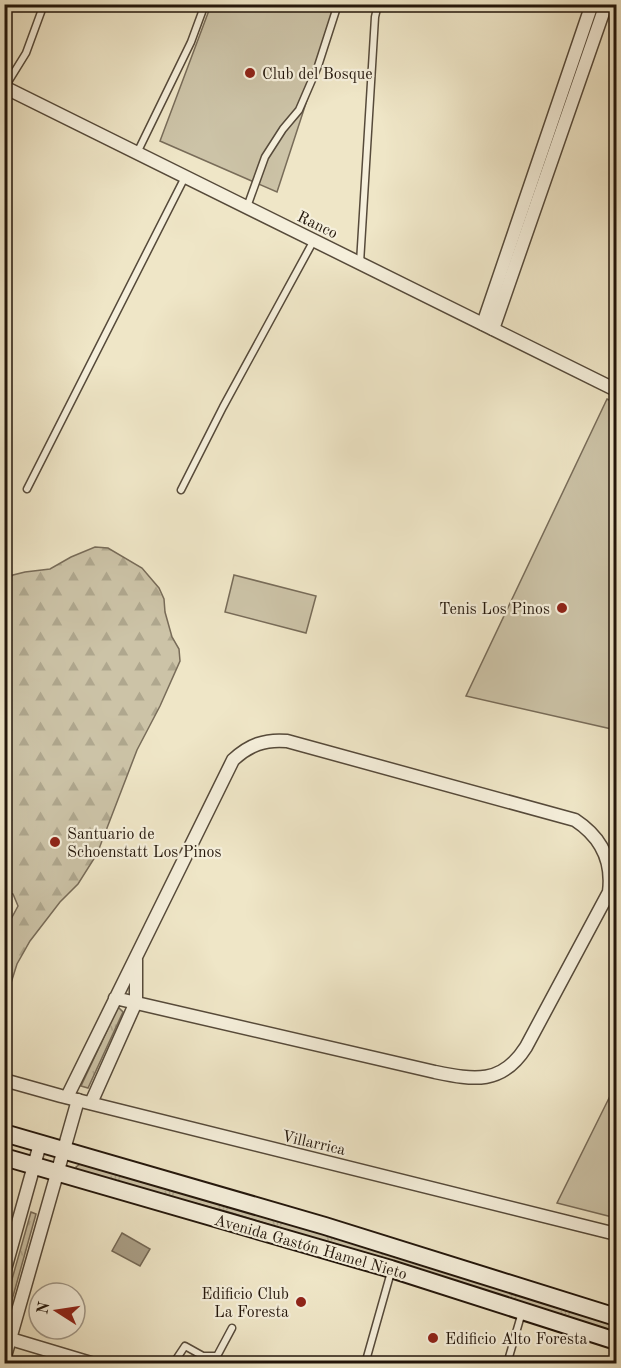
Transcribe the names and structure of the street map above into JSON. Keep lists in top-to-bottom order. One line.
{"streets":{"main road":["Avenida Gastón Hamel Nieto"],"street":["Ranco","Villarrica"]},"places":["Club del Bosque","Tenis Los Pinos","Santuario de Schoenstatt Los Pinos","Edificio Club La Foresta","Edificio Alto Foresta"],"north":"left"}
